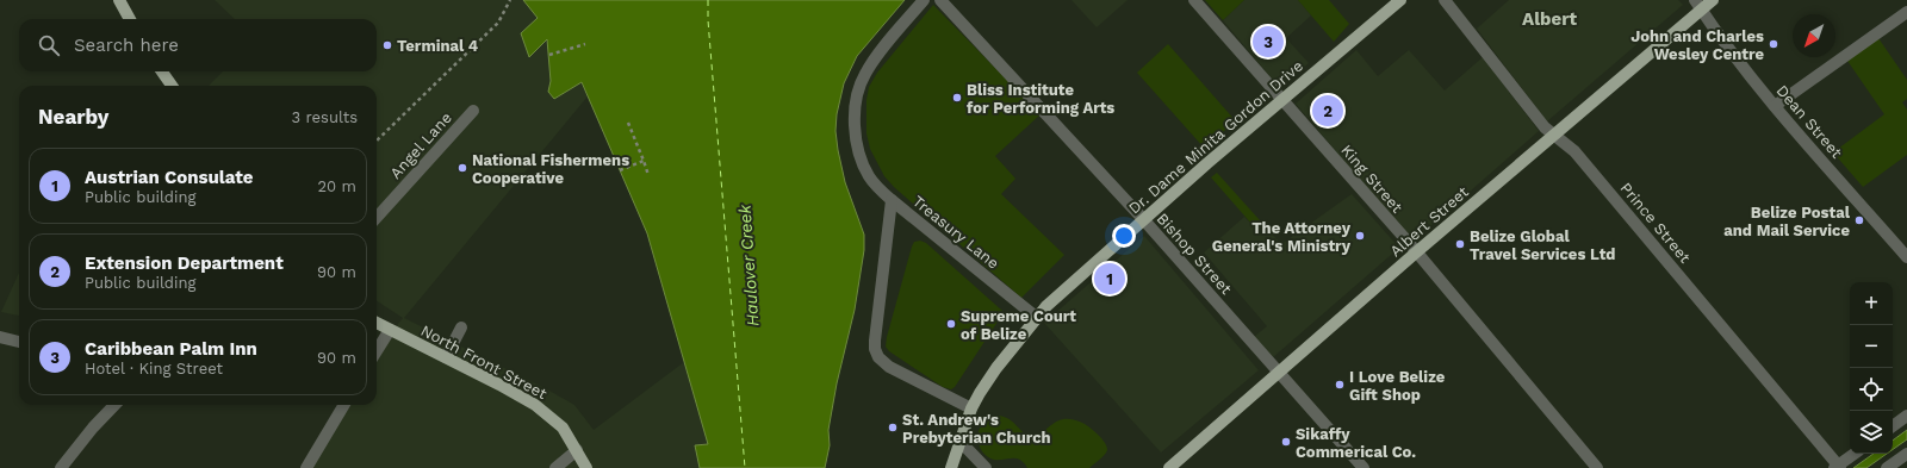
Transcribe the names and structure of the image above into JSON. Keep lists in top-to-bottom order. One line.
{"streets":{"main road":["Dr. Dame Minita Gordon Drive","Albert Street","North Front Street"],"street":["Dean Street","Angel Lane","King Street","Prince Street","Treasury Lane","Bishop Street"]},"crossings":[["Dean Street","Albert Street"],["Dr. Dame Minita Gordon Drive","King Street"],["Dr. Dame Minita Gordon Drive","Treasury Lane"],["Dr. Dame Minita Gordon Drive","Bishop Street"],["King Street","Albert Street"],["Albert Street","Prince Street"],["Albert Street","Bishop Street"]],"districts":["Albert"],"water":["Haulover Creek"],"places":["John and Charles Wesley Centre","Terminal 4","Bliss Institute for Performing Arts","National Fishermens Cooperative","Belize Postal and Mail Service","The Attorney General's Ministry","Belize Global Travel Services Ltd","Supreme Court of Belize","I Love Belize Gift Shop","St. Andrew's Prebyterian Church","Sikaffy Commerical Co."],"north":"bottom left","page":{"search":"Search here","pins":["3","2","1"],"heading":["Nearby","3 results"],"list":[{"mark":"1","name":"Austrian Consulate","note":"Public building","value":"20 m"},{"mark":"2","name":"Extension Department","note":"Public building","value":"90 m"},{"mark":"3","name":"Caribbean Palm Inn","note":"Hotel · King Street","value":"90 m"}],"map_buttons":["+","−"]}}
